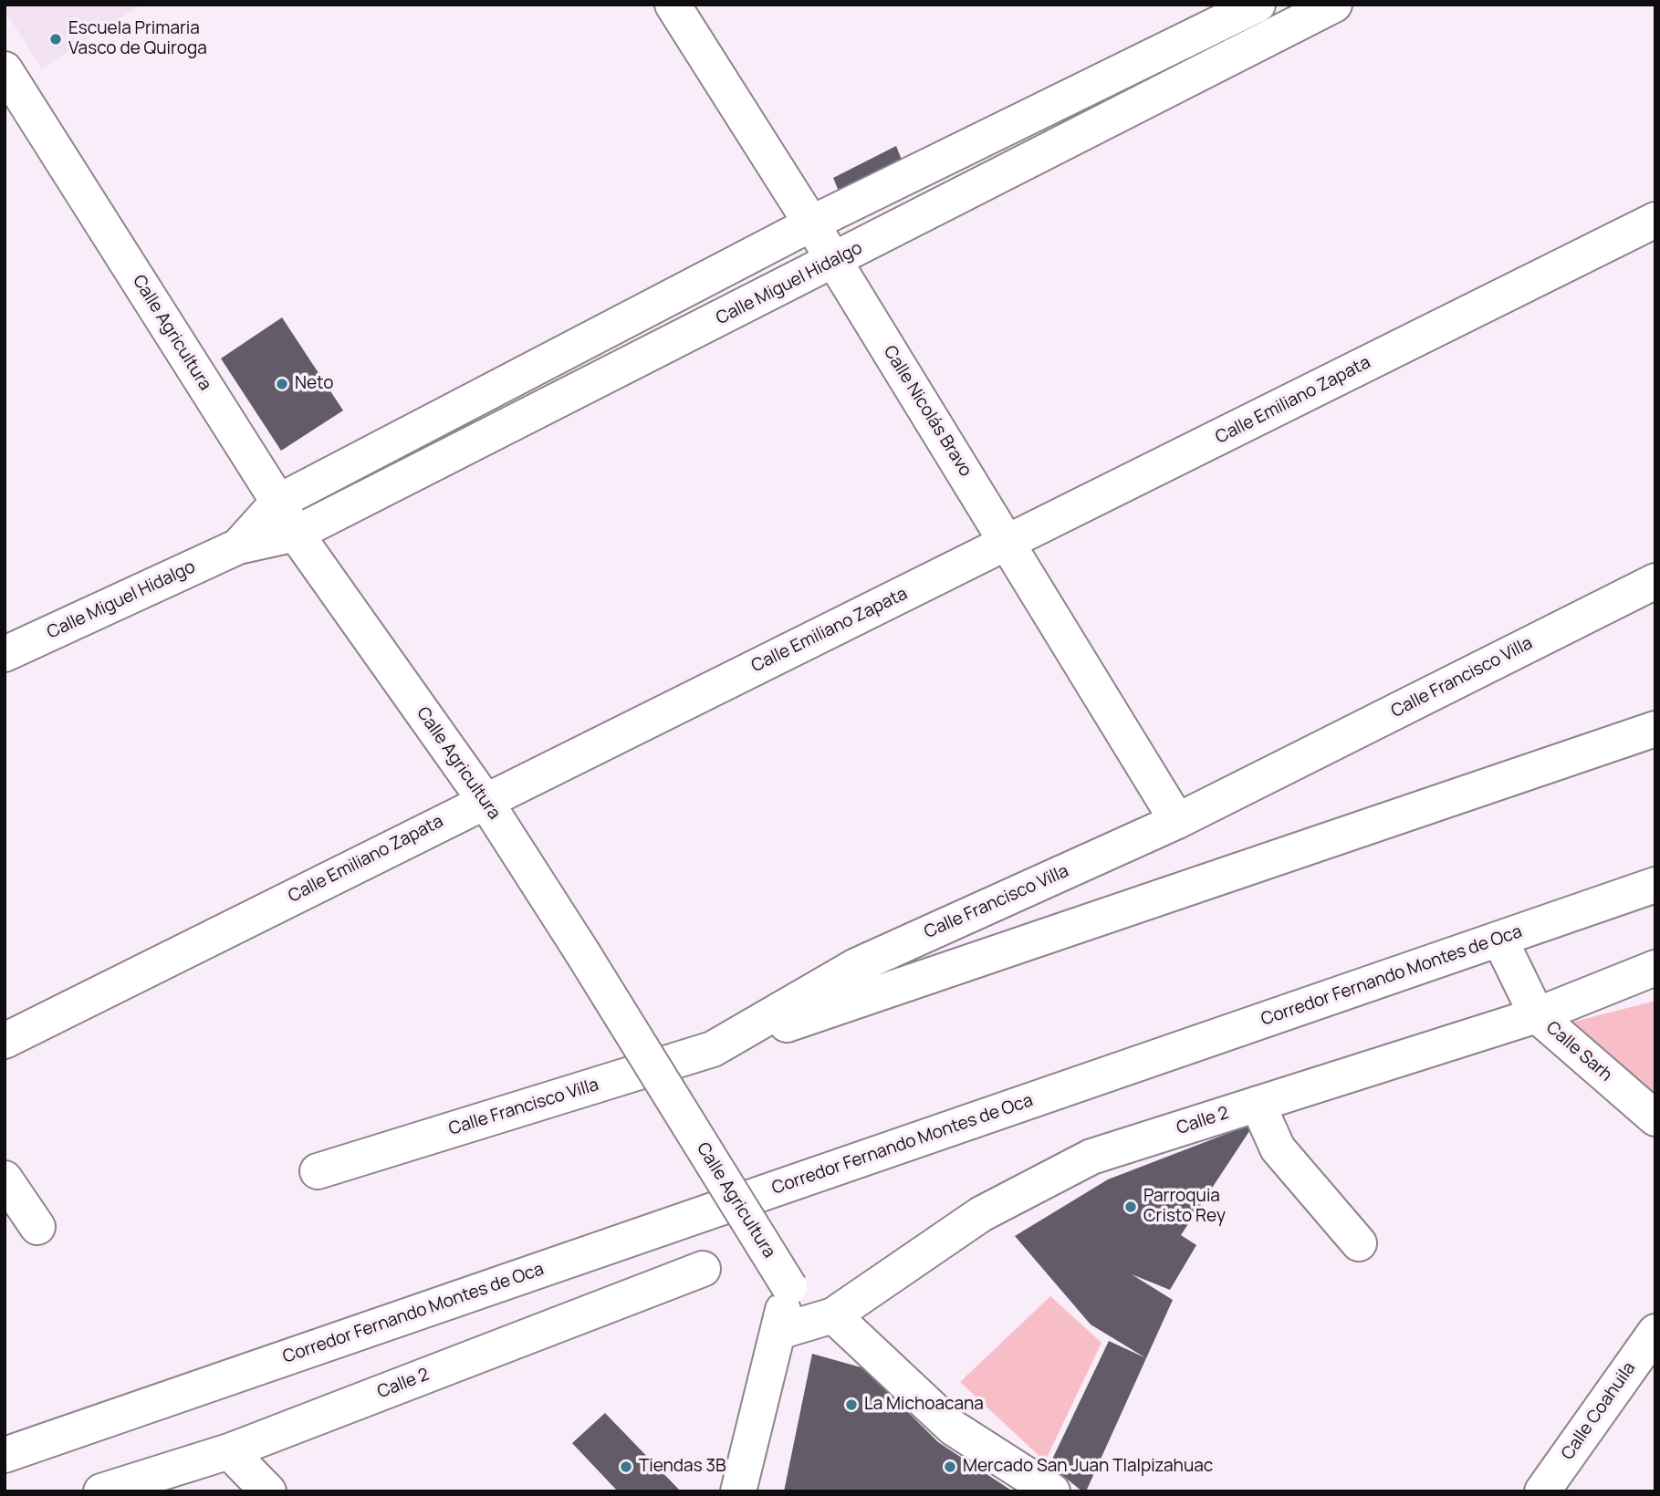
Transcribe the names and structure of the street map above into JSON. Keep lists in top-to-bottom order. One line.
{"streets":{"street":["Calle Miguel Hidalgo","Calle Agricultura","Calle Emiliano Zapata","Calle Nicolás Bravo","Calle Francisco Villa","Corredor Fernando Montes de Oca","Calle Sarh","Calle 2","Calle Coahuila"]},"crossings":[["Calle Miguel Hidalgo","Calle Agricultura"],["Calle Miguel Hidalgo","Calle Nicolás Bravo"],["Calle Agricultura","Calle Emiliano Zapata"],["Calle Agricultura","Calle 2"],["Calle Emiliano Zapata","Calle Nicolás Bravo"],["Calle Nicolás Bravo","Calle Francisco Villa"],["Corredor Fernando Montes de Oca","Calle Sarh"],["Calle Sarh","Calle 2"]],"places":["Escuela Primaria Vasco de Quiroga","Neto","Parroquia Cristo Rey","La Michoacana","Tiendas 3B","Mercado San Juan Tlalpizahuac"]}
